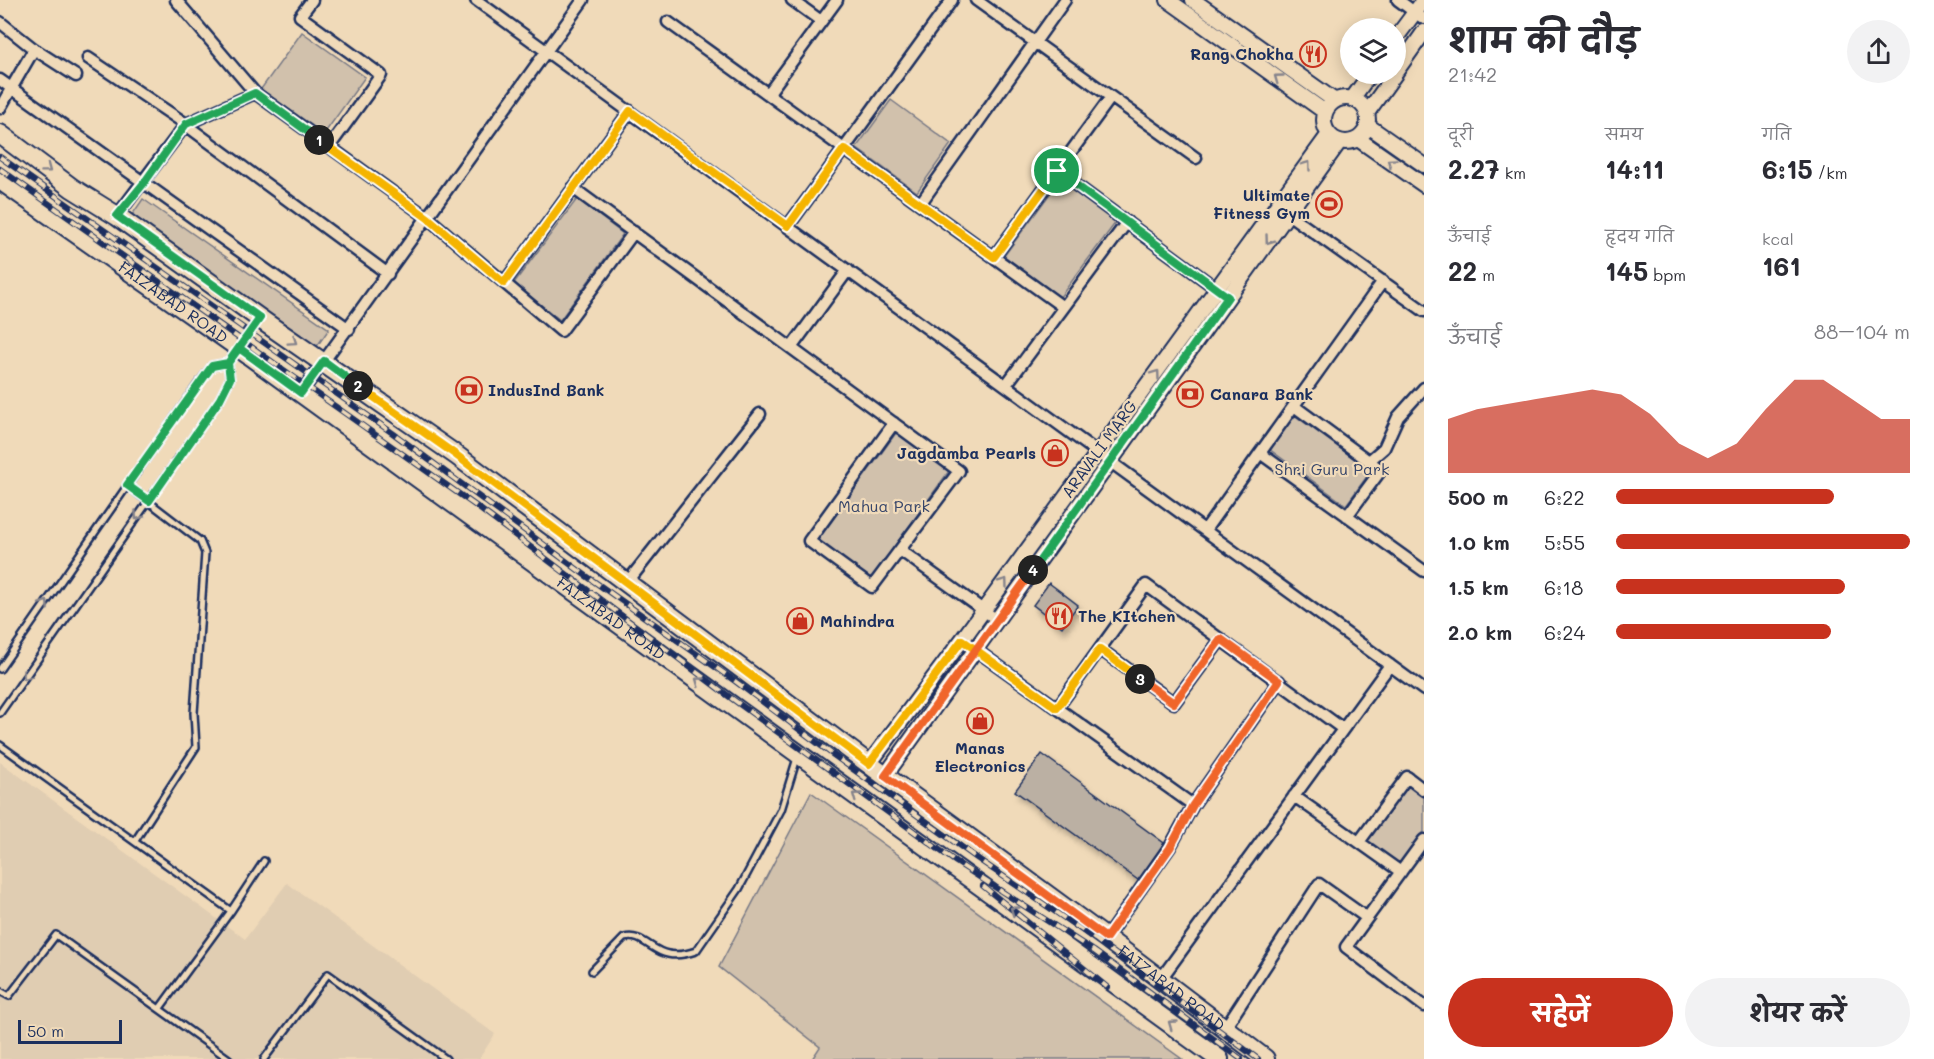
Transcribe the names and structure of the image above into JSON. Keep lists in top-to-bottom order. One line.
{"streets":{"main road":["FAIZABAD ROAD"],"street":["ARAVALI MARG"]},"crossings":[["FAIZABAD ROAD","ARAVALI MARG"]],"parks":["Shri Guru Park","Mahua Park"],"places":{"restaurant":["Rang Chokha","The KItchen"],"sports":["Ultimate Fitness Gym"],"bank":["IndusInd Bank","Canara Bank"],"shop":["Jagdamba Pearls","Mahindra","Manas Electronics"]},"scale_bar":"50 m","page":{"heading":["शाम की दौड़","21:42"],"stats":[["दूरी","2.27 km"],["समय","14:11"],["गति","6:15 /km"],["ऊँचाई","22 m"],["हृदय गति","145 bpm"],["kcal","161"]],"pins":["1","2","4","3"],"chart":["ऊँचाई","88–104 m"],"list":[{"name":"500 m","note":"6:22"},{"name":"1.0 km","note":"5:55"},{"name":"1.5 km","note":"6:18"},{"name":"2.0 km","note":"6:24"}],"buttons":["सहेजें","शेयर करें"],"scale":"50 m"}}
